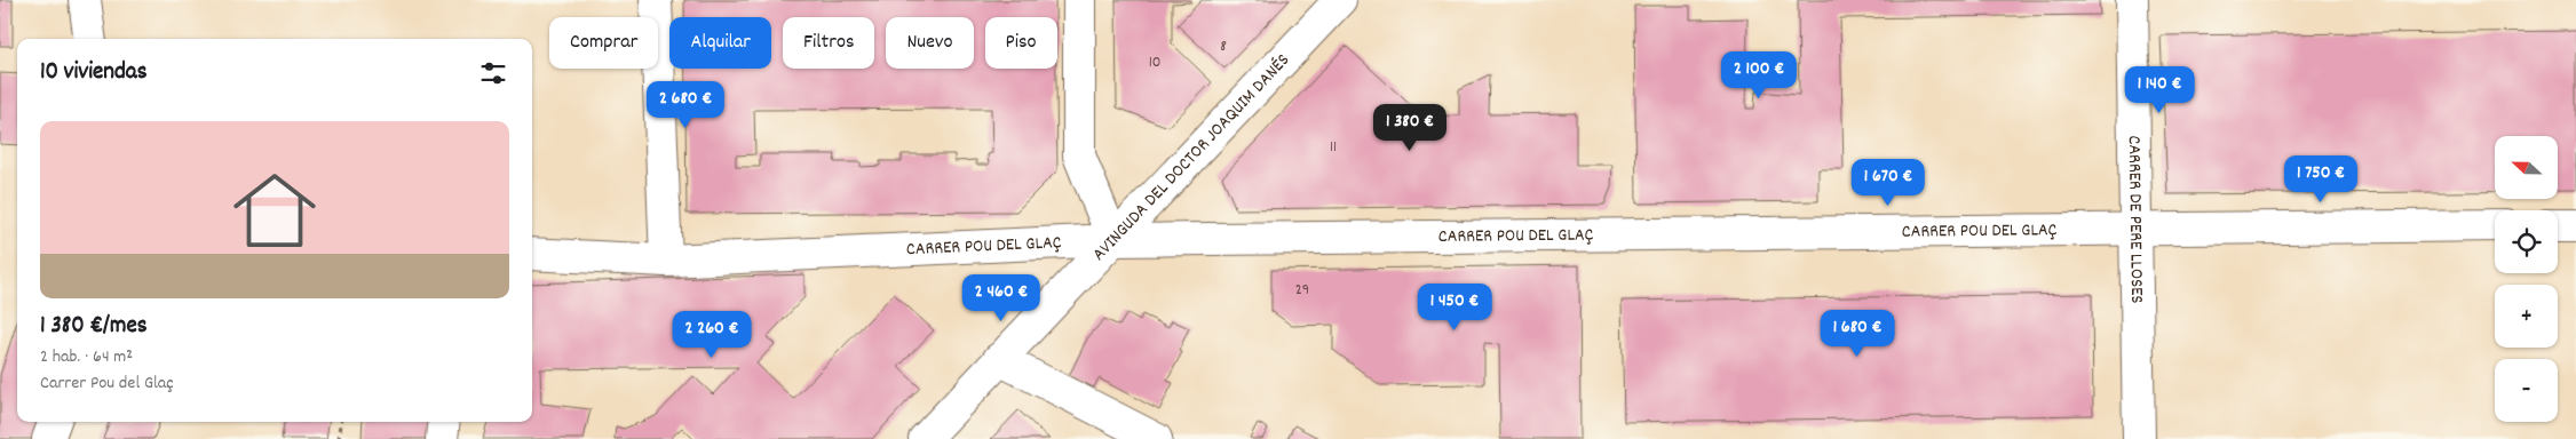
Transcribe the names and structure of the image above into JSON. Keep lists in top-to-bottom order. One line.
{"streets":{"street":["AVINGUDA DEL DOCTOR JOAQUIM DANÉS","CARRER DE PERE LLOSES","CARRER POU DEL GLAÇ"]},"crossings":[["AVINGUDA DEL DOCTOR JOAQUIM DANÉS","CARRER POU DEL GLAÇ"],["CARRER DE PERE LLOSES","CARRER POU DEL GLAÇ"]],"house_numbers":["8","10","11","29"],"north":"left","page":{"chip":["Comprar","Alquilar","Filtros","Nuevo","Piso"],"heading":"10 viviendas","price":["2 100 €","1 140 €","2 680 €","1 380 €","1 750 €","1 670 €","2 460 €","1 450 €","1 680 €","2 260 €"],"list":[{"name":"1 380 €/mes","note":"2 hab. · 64 m² · Carrer Pou del Glaç"}],"map_buttons":["+","−"]}}
